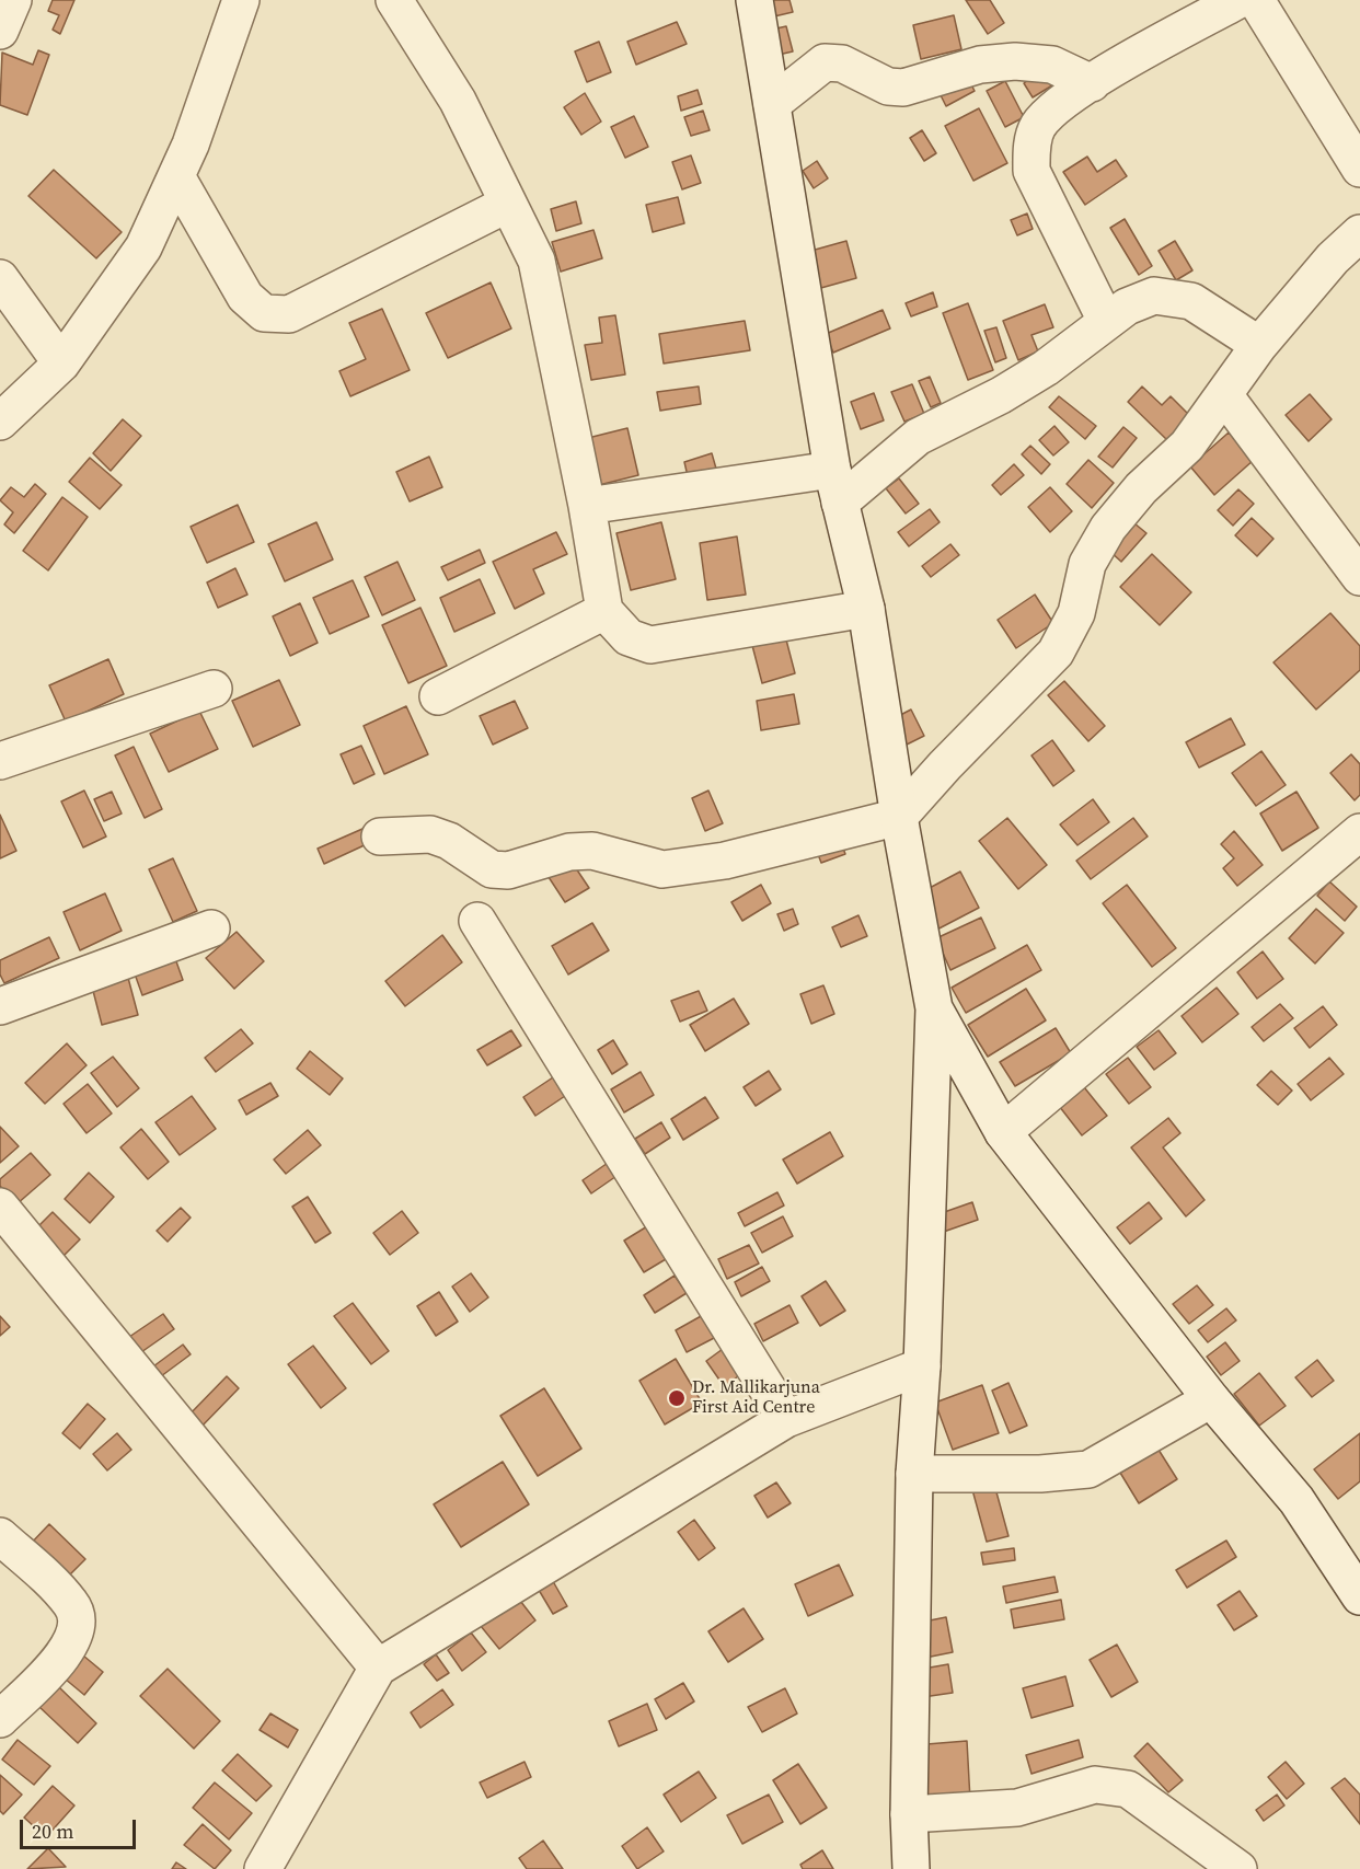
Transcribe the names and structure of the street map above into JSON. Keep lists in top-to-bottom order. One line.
{"places":["Dr. Mallikarjuna First Aid Centre"],"scale_bar":"20 m"}
